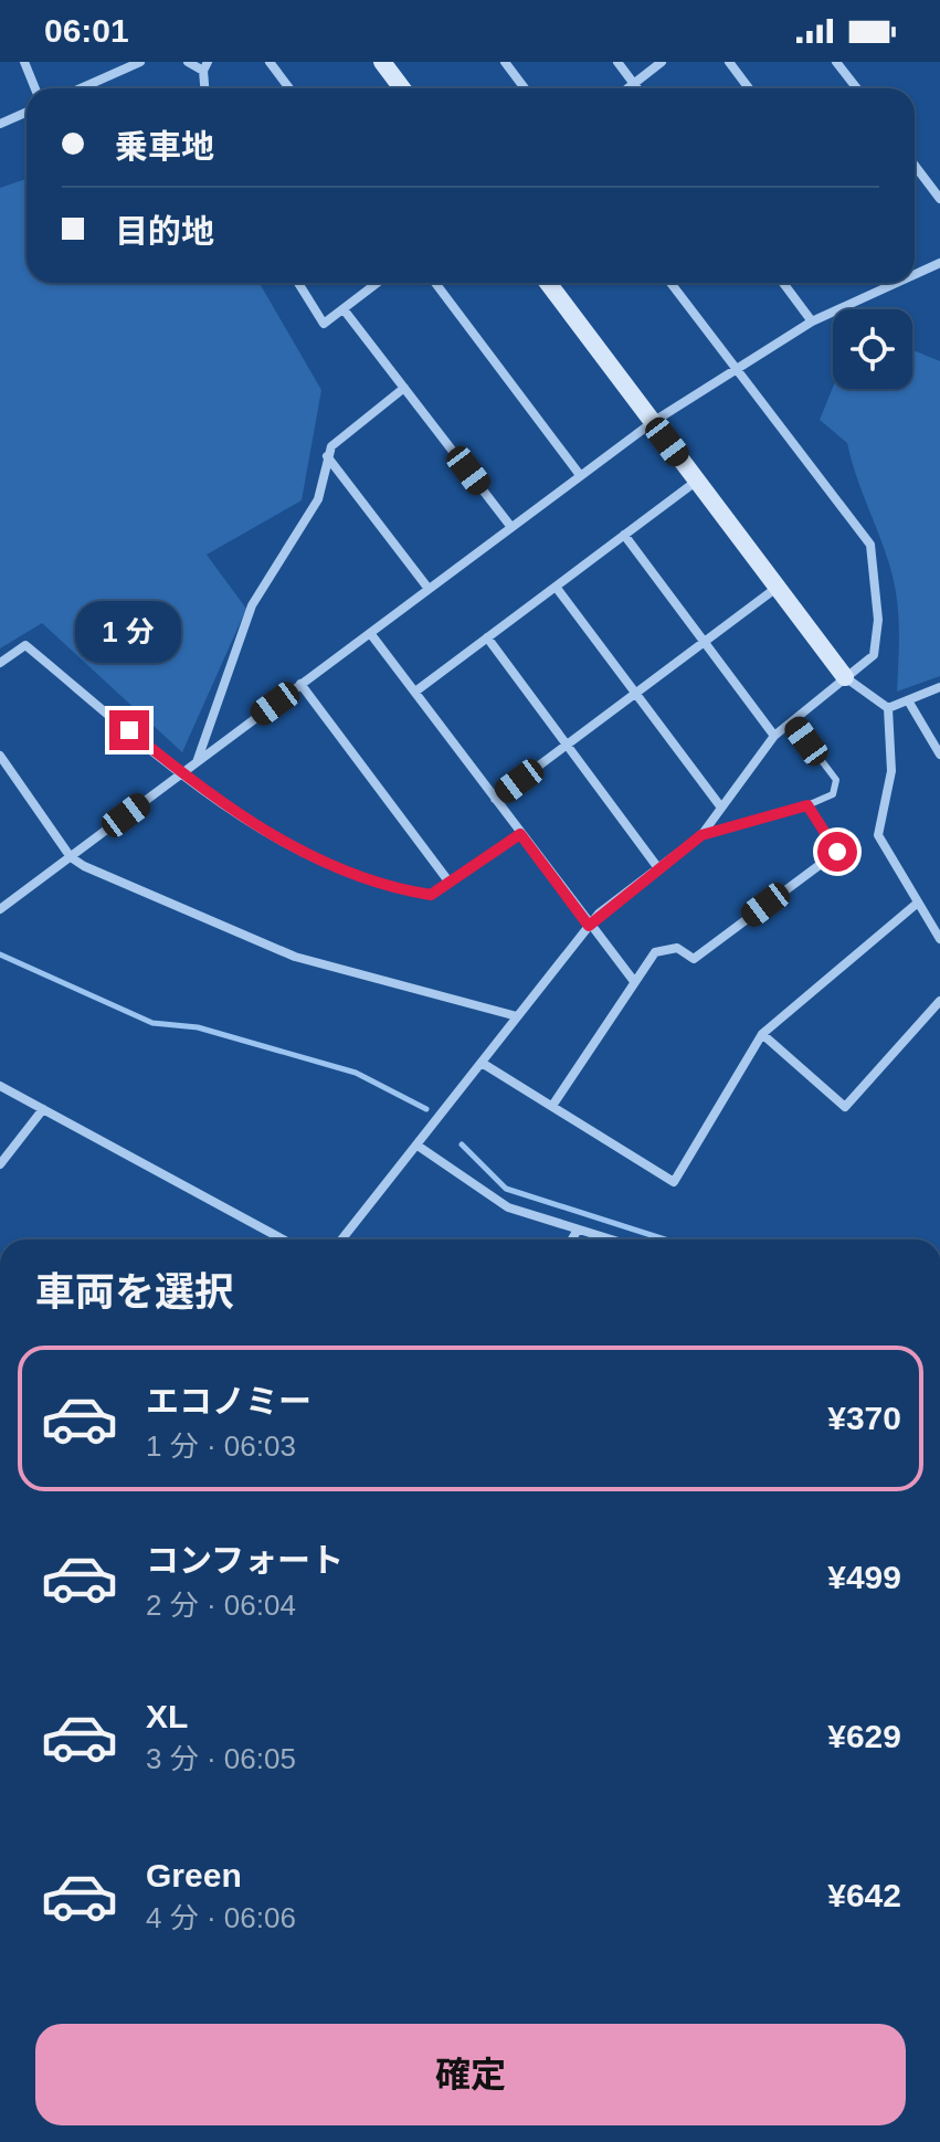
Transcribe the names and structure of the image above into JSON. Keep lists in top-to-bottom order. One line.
{"page":{"status":"06:01","banner":["乗車地","目的地"],"bubble":"1 分","heading":"車両を選択","list":[{"name":"エコノミー","note":"1 分 · 06:03","value":"¥370"},{"name":"コンフォート","note":"2 分 · 06:04","value":"¥499"},{"name":"XL","note":"3 分 · 06:05","value":"¥629"},{"name":"Green","note":"4 分 · 06:06","value":"¥642"}],"buttons":"確定"}}
